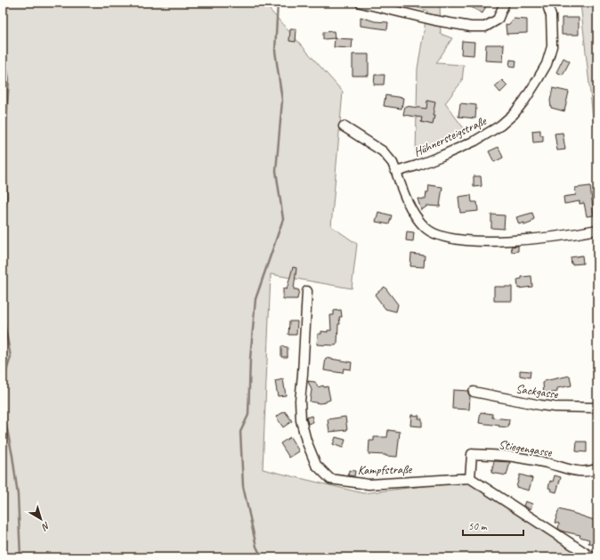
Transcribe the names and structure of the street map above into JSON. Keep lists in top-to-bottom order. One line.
{"streets":{"street":["Hühnersteigstraße","Sackgasse","Stiegengasse","Kampfstraße"]},"crossings":[["Stiegengasse","Kampfstraße"]],"scale_bar":"50 m","north":"bottom right"}
